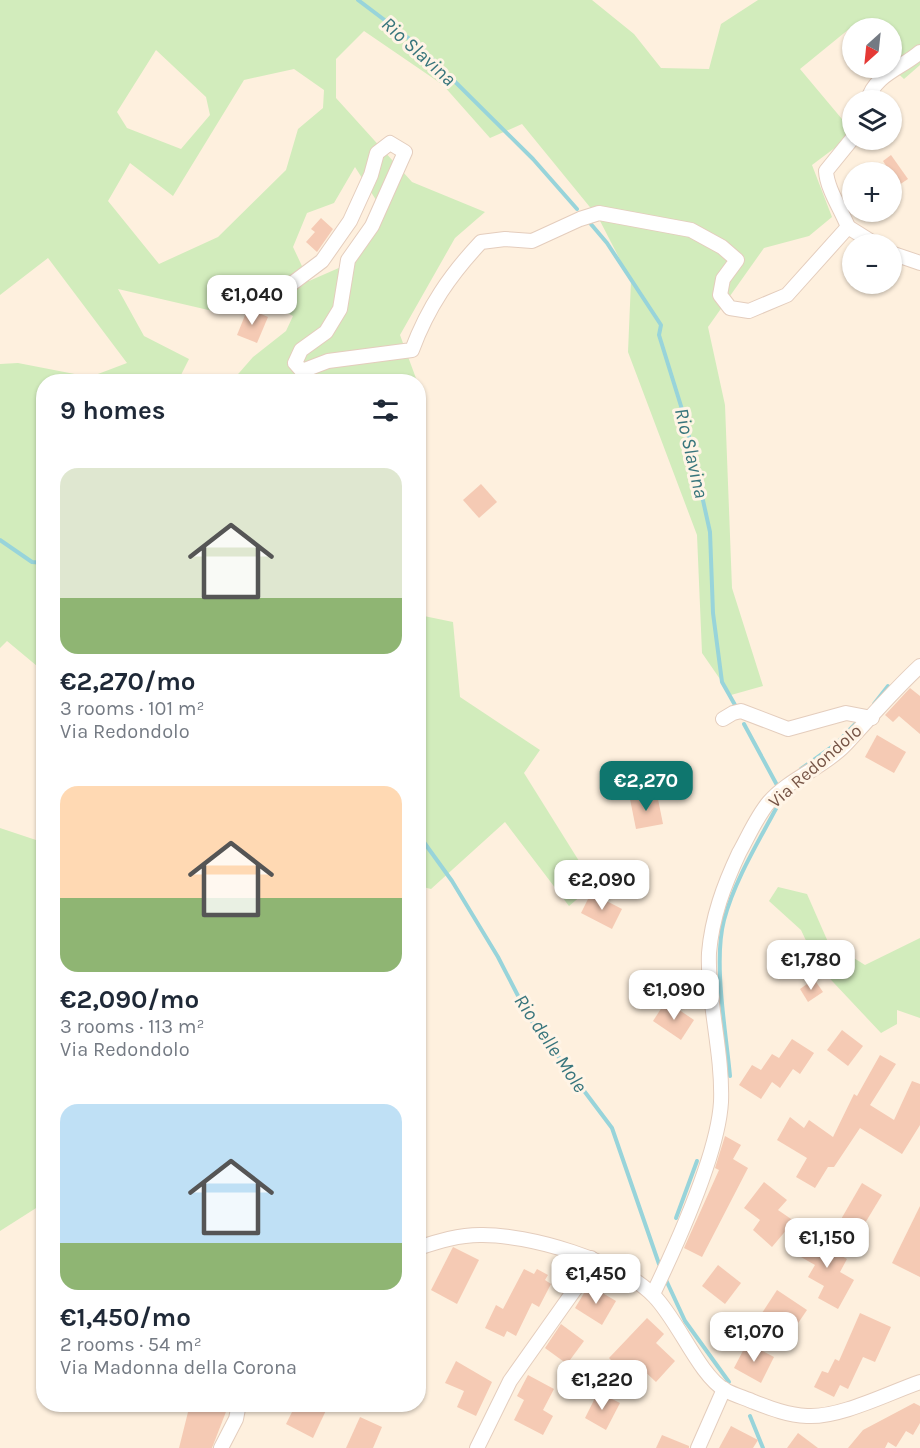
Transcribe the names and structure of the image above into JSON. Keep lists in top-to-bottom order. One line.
{"streets":{"street":["Via Redondolo"]},"water":["Rio Slavina","Rio delle Mole"],"north":"bottom left","page":{"map_buttons":["+","−"],"price":["€1,040","€2,270","€2,090","€1,780","€1,090","€1,150","€1,450","€1,070","€1,220"],"heading":"9 homes","list":[{"name":"€2,270/mo","note":"3 rooms · 101 m² · Via Redondolo"},{"name":"€2,090/mo","note":"3 rooms · 113 m² · Via Redondolo"},{"name":"€1,450/mo","note":"2 rooms · 54 m² · Via Madonna della Corona"}]}}
